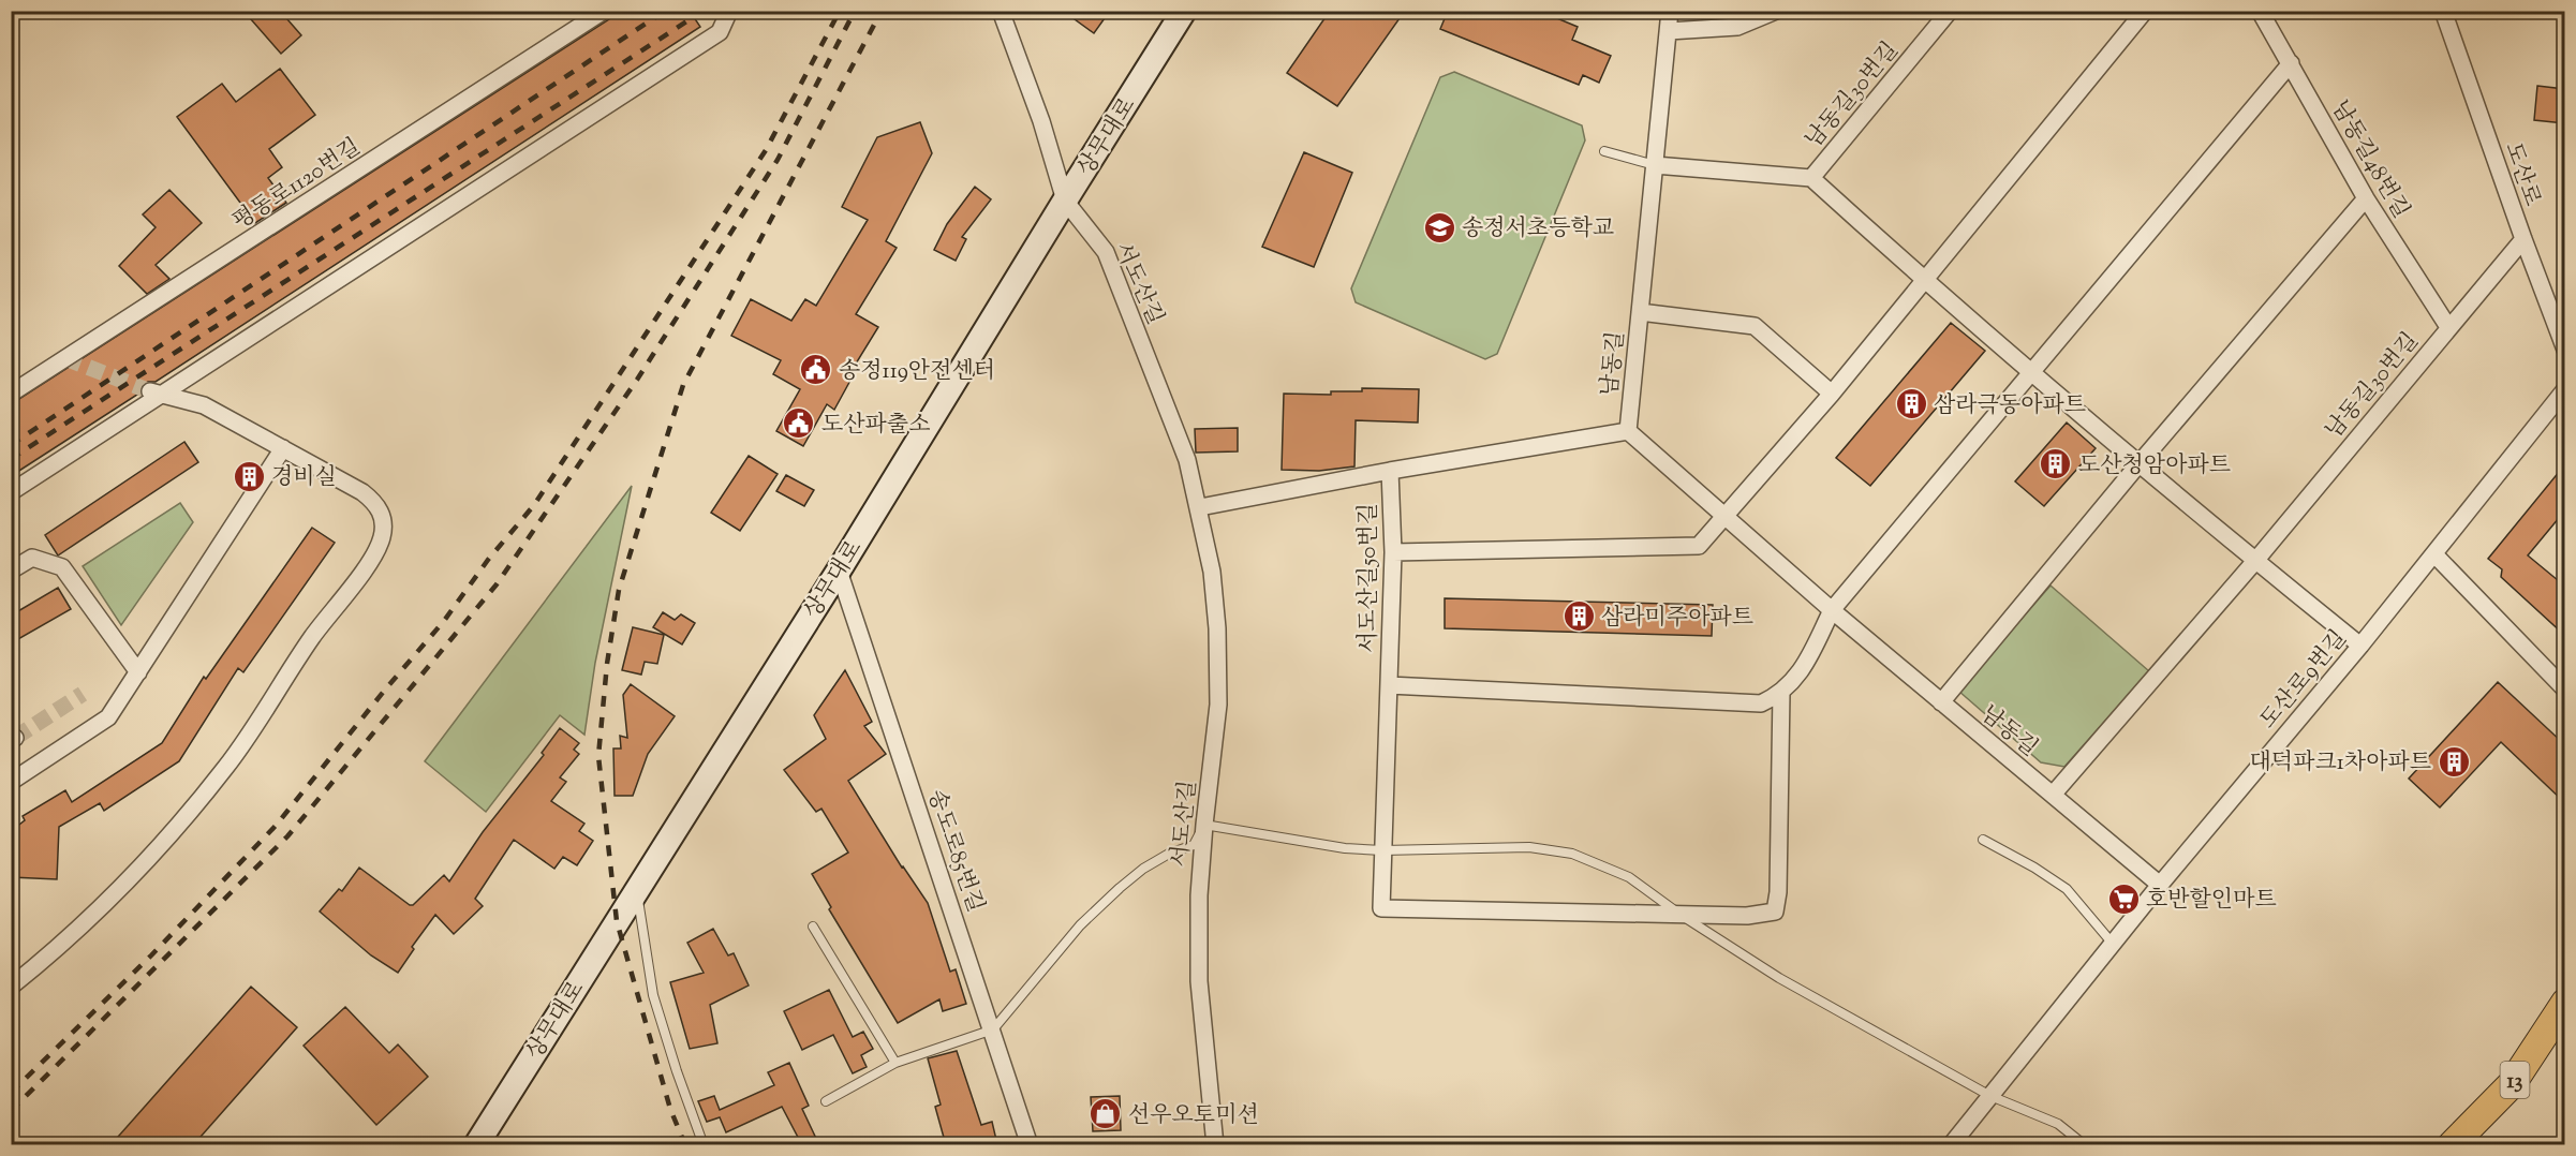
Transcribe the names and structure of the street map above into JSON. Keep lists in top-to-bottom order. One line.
{"streets":{"main road":["상무대로","13"],"street":["남동길30번길","남동길48번길","도산로","평동로1120번길","서도산길","남동길","서도산길50번길","도산로9번길","송도로85번길"]},"crossings":[["남동길30번길","남동길48번길"],["남동길30번길","도산로"],["남동길30번길","남동길"],["남동길30번길","도산로9번길"],["상무대로","서도산길"],["상무대로","송도로85번길"],["남동길","도산로9번길"]],"places":{"school or university":["송정서초등학교"],"public building":["송정119안전센터","도산파출소"],"building":["삼라극동아파트","도산청암아파트","경비실","삼라미주아파트","대덕파크1차아파트"],"supermarket":["호반할인마트"],"shop":["선우오토미션"]}}
